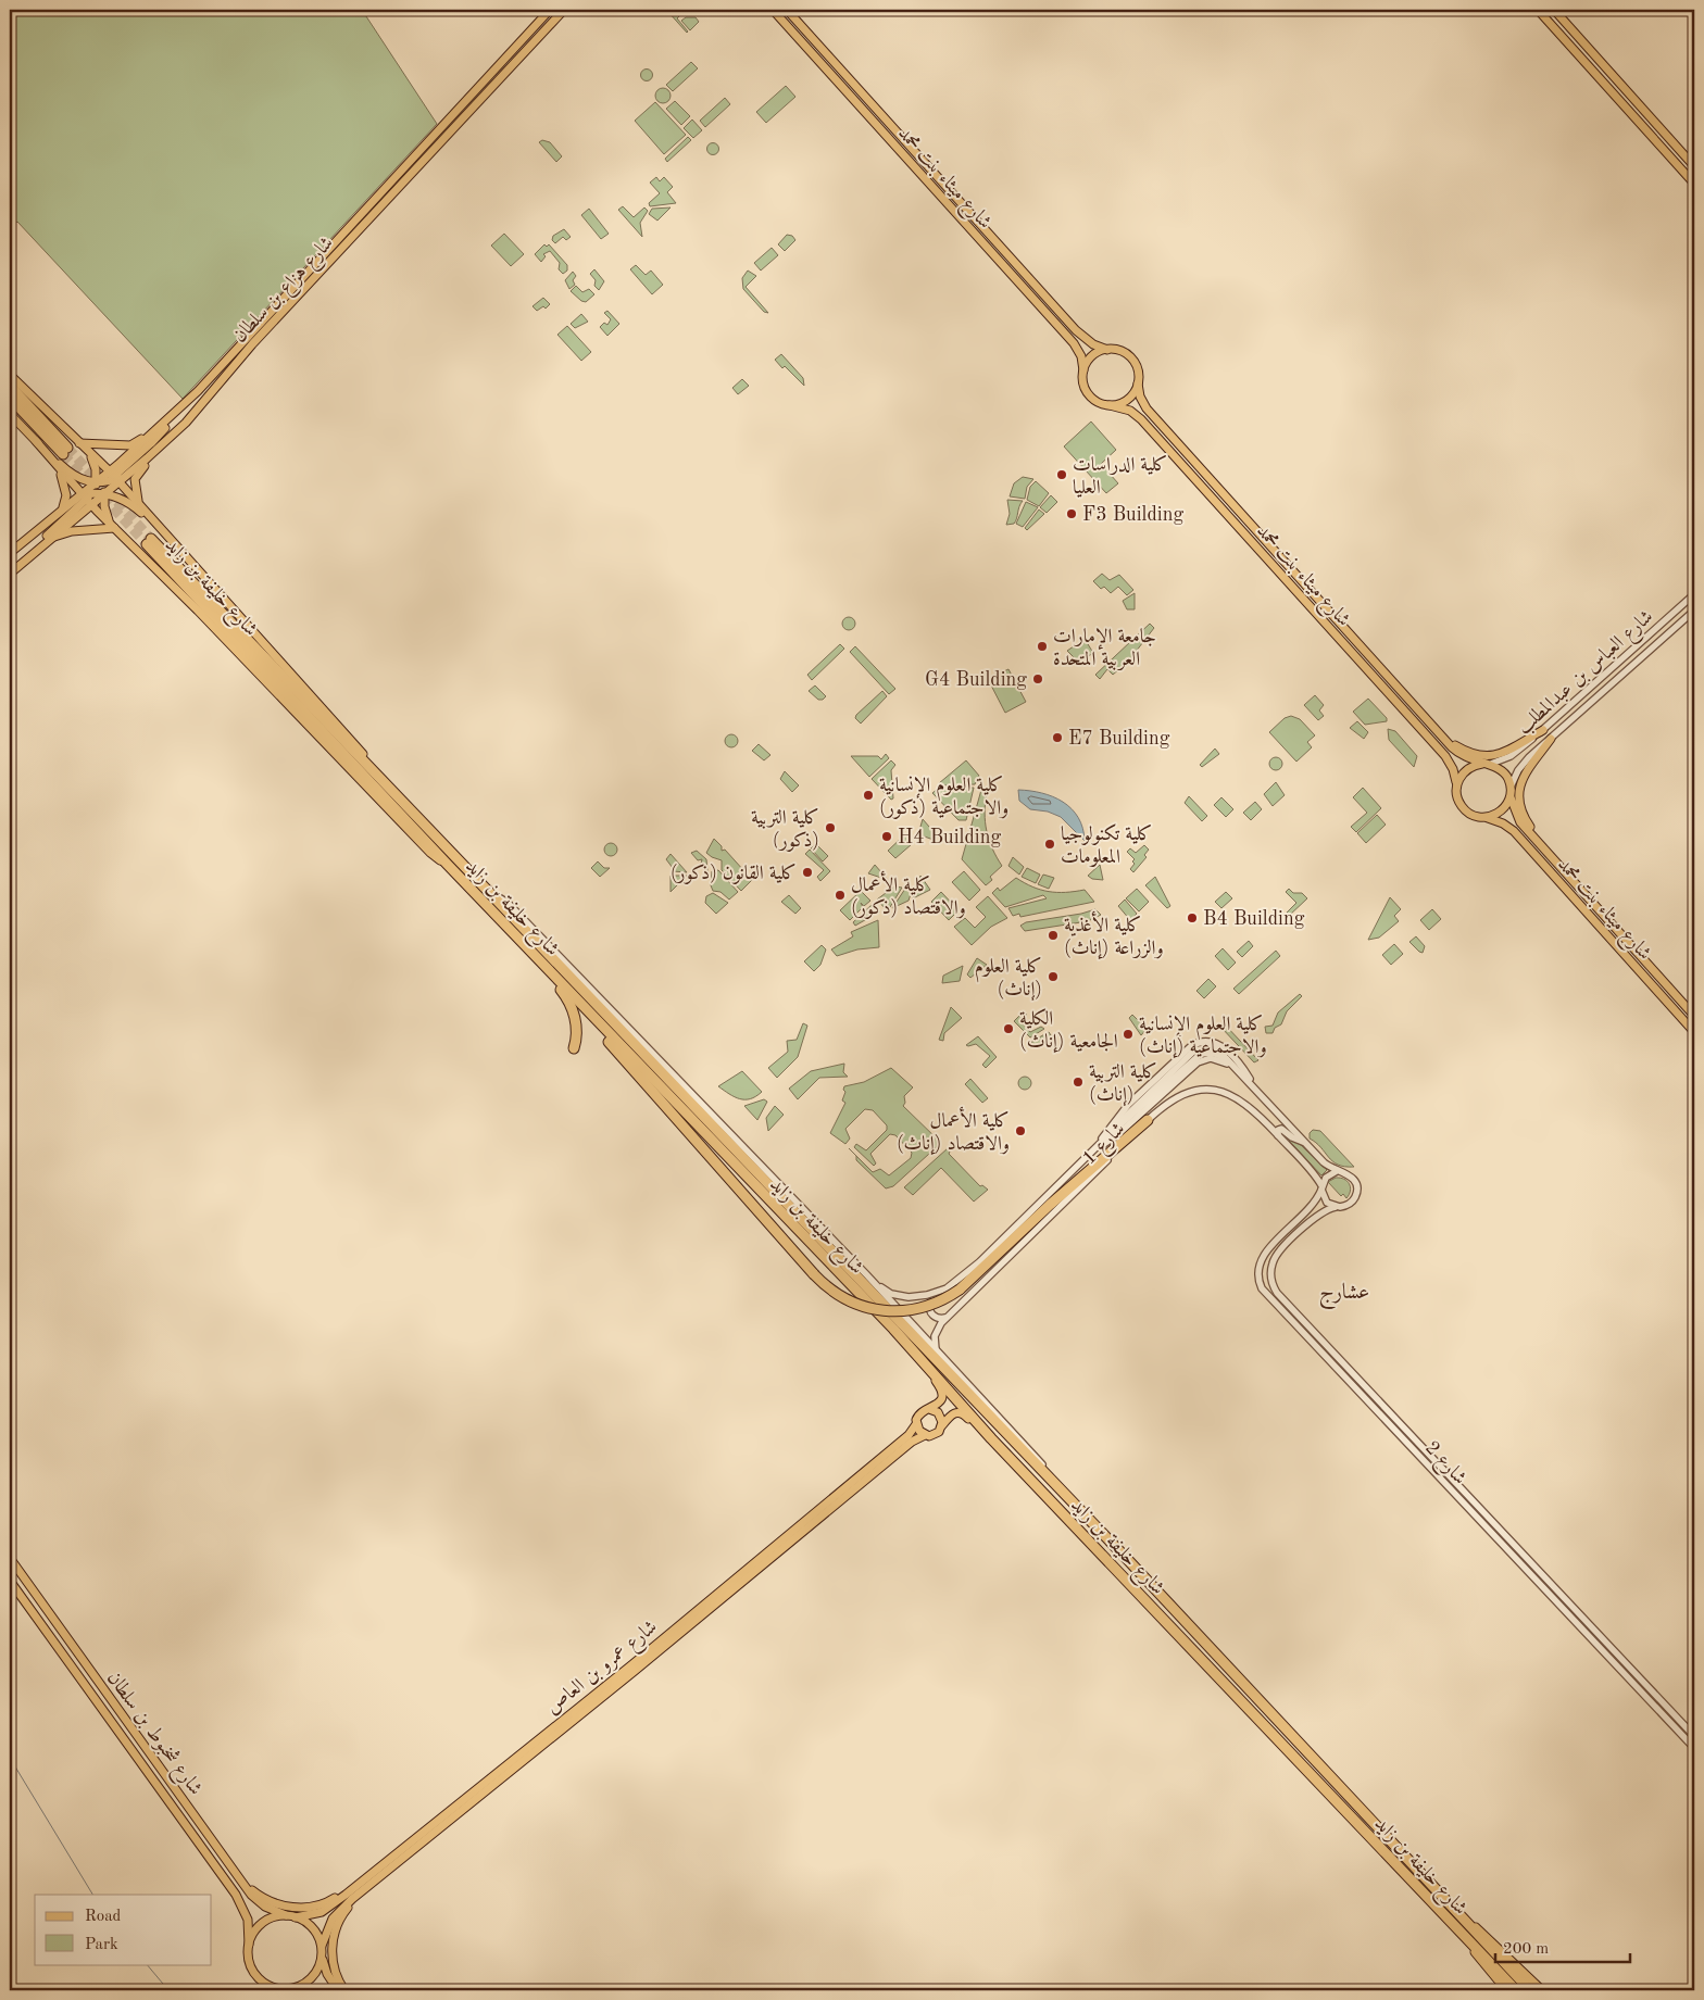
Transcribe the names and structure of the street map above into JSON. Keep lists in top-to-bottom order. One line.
{"streets":{"highway":["شارع خليفة بن زايد"],"main road":["شارع ميثاء بنت محمد","شارع هزاع بن سلطان","شارع عمرو بن العاص","شارع شخبوط بن سلطان"],"street":["شارع العباس بن عبدالمطلب","شارع 1","شارع 2"]},"crossings":[["شارع ميثاء بنت محمد","شارع العباس بن عبدالمطلب"],["شارع 1","شارع 2"],["شارع عمرو بن العاص","شارع شخبوط بن سلطان"]],"districts":["عشارج"],"places":["كلية الدراسات العليا","F3 Building","جامعة الإمارات العربية المتحدة","G4 Building","E7 Building","كلية العلوم الإنسانية والاجتماعية (ذكور)","كلية التربية (ذكور)","H4 Building","كلية تكنولوجيا المعلومات","كلية القانون (ذكور)","كلية الأعمال والاقتصاد (ذكور)","B4 Building","كلية الأغذية والزراعة (إناث)","كلية العلوم (إناث)","الكلية الجامعية (إناث)","كلية العلوم الإنسانية والاجتماعية (إناث)","كلية التربية (إناث)","كلية الأعمال والاقتصاد (إناث)"],"legend":["Road","Park"],"scale_bar":"200 m"}
